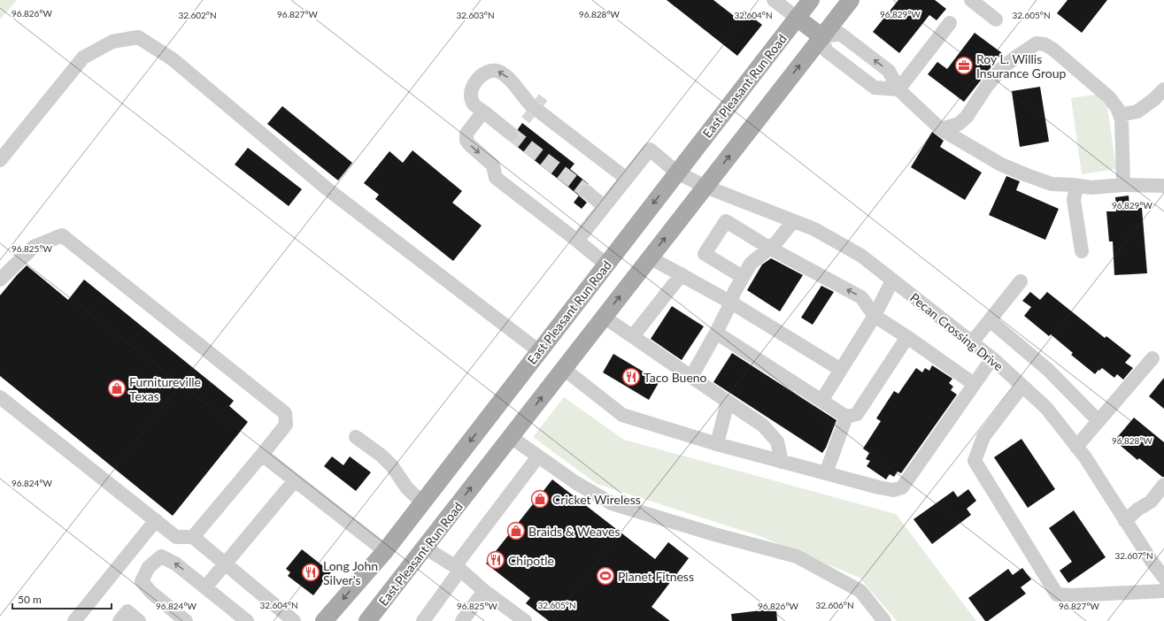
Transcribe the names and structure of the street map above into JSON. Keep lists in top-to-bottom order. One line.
{"streets":{"main road":["East Pleasant Run Road"],"street":["Pecan Crossing Drive"]},"crossings":[["East Pleasant Run Road","Pecan Crossing Drive"]],"places":{"office":["Roy L. Willis Insurance Group"],"restaurant":["Taco Bueno","Chipotle","Long John Silver's"],"shop":["Furnitureville Texas","Cricket Wireless","Braids & Weaves"],"sports":["Planet Fitness"]},"scale_bar":"50 m","coordinates":["96.826°W","96.827°W","96.828°W","96.829°W","32.603°N","32.604°N","32.605°N","32.602°N","96.825°W","96.824°W","32.607°N","32.606°N"]}
